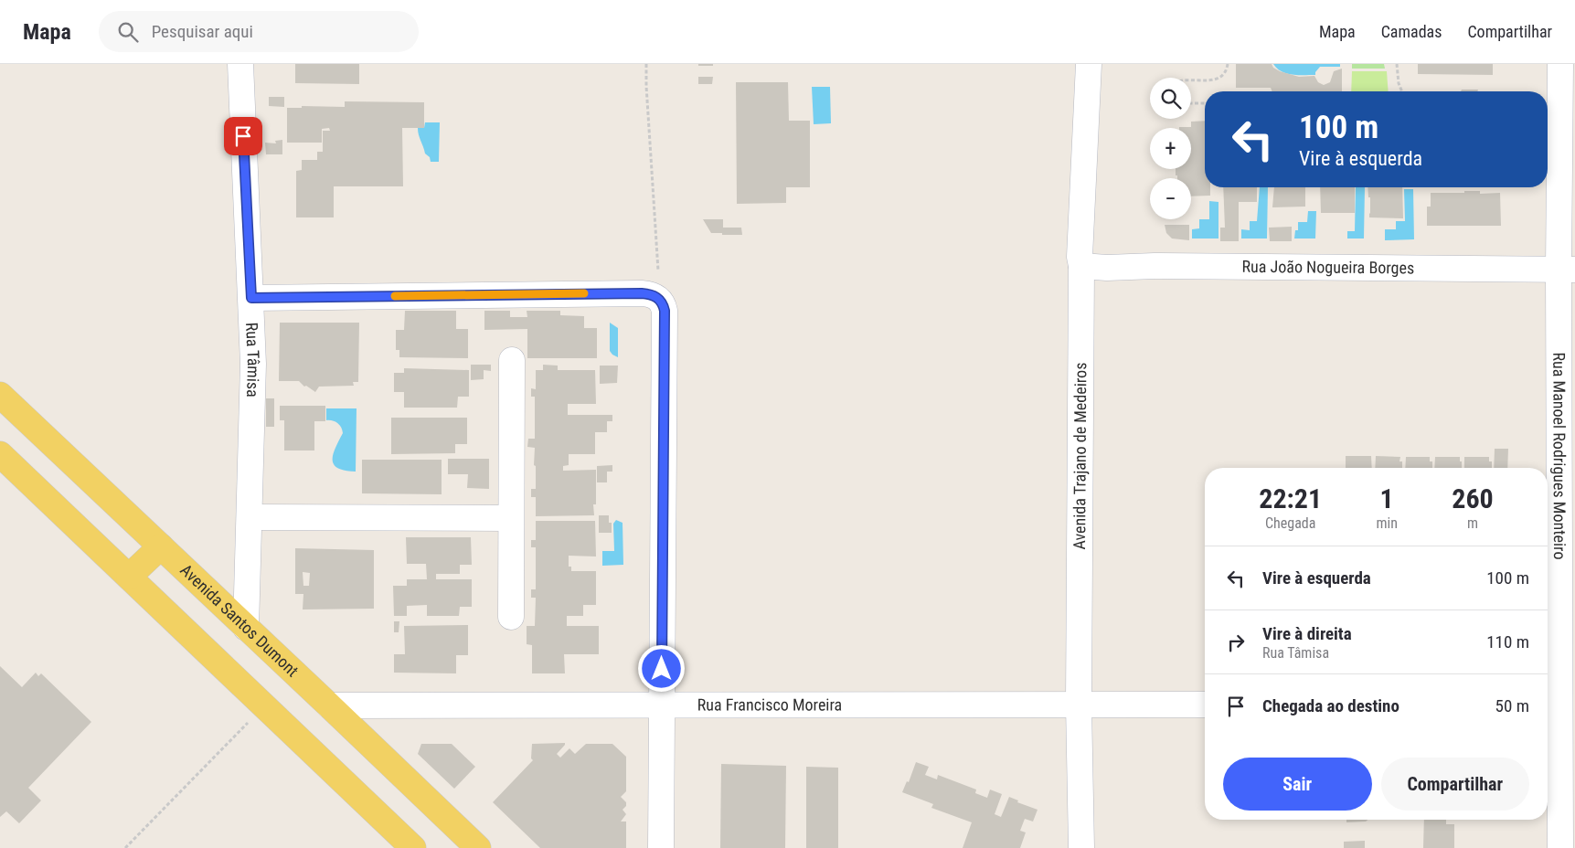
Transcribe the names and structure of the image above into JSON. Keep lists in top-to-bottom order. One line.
{"streets":{"main road":["Avenida Santos Dumont"],"street":["Rua João Nogueira Borges","Rua Tâmisa","Avenida Trajano de Medeiros","Rua Manoel Rodrigues Monteiro","Rua Francisco Moreira"]},"crossings":[["Rua João Nogueira Borges","Avenida Trajano de Medeiros"],["Rua João Nogueira Borges","Rua Manoel Rodrigues Monteiro"],["Rua Tâmisa","Avenida Santos Dumont"],["Avenida Trajano de Medeiros","Rua Francisco Moreira"],["Avenida Santos Dumont","Rua Francisco Moreira"]],"page":{"header":"Mapa","search":"Pesquisar aqui","nav":["Mapa","Camadas","Compartilhar"],"map_buttons":["+","−"],"turn":["100 m","Vire à esquerda"],"eta":["22:21","Chegada","1","min","260","m"],"list":[{"name":"Vire à esquerda","value":"100 m"},{"name":"Vire à direita","note":"Rua Tâmisa","value":"110 m"},{"name":"Chegada ao destino","value":"50 m"}],"buttons":["Sair","Compartilhar"]}}
